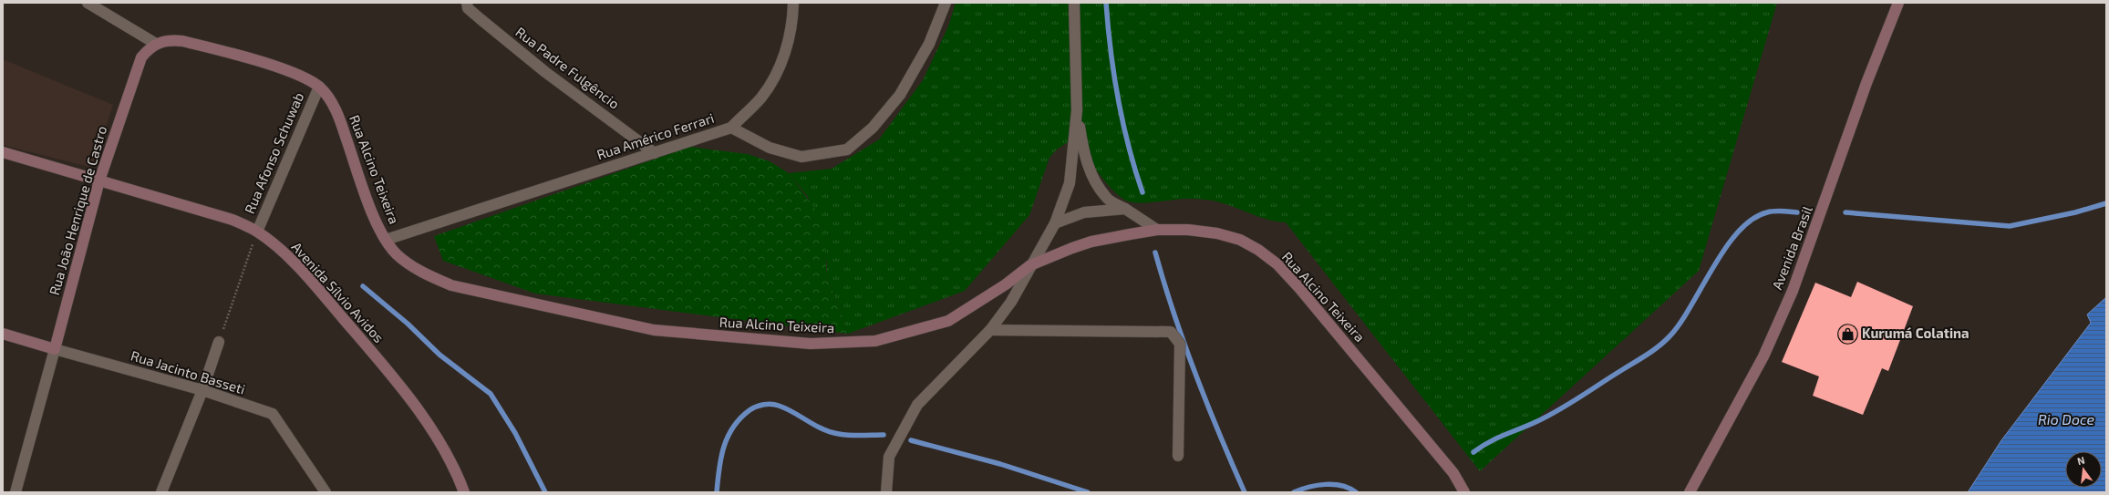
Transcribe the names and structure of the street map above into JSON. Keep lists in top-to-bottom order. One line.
{"streets":{"main road":["Rua Alcino Teixeira","Rua João Henrique de Castro","Avenida Brasil","Avenida Sílvio Avidos","Rua Jacinto Basseti"],"street":["Rua Padre Fulgêncio","Rua Américo Ferrari","Rua Afonso Schuwab"]},"crossings":[["Rua Padre Fulgêncio","Rua Américo Ferrari"],["Rua Américo Ferrari","Rua Alcino Teixeira"],["Rua Afonso Schuwab","Rua Alcino Teixeira"],["Rua Afonso Schuwab","Avenida Sílvio Avidos"],["Rua Alcino Teixeira","Rua João Henrique de Castro"],["Rua João Henrique de Castro","Avenida Sílvio Avidos"],["Rua João Henrique de Castro","Rua Jacinto Basseti"]],"water":["Rio Doce"],"places":{"shop":["Kurumá Colatina"]},"north":"top"}
